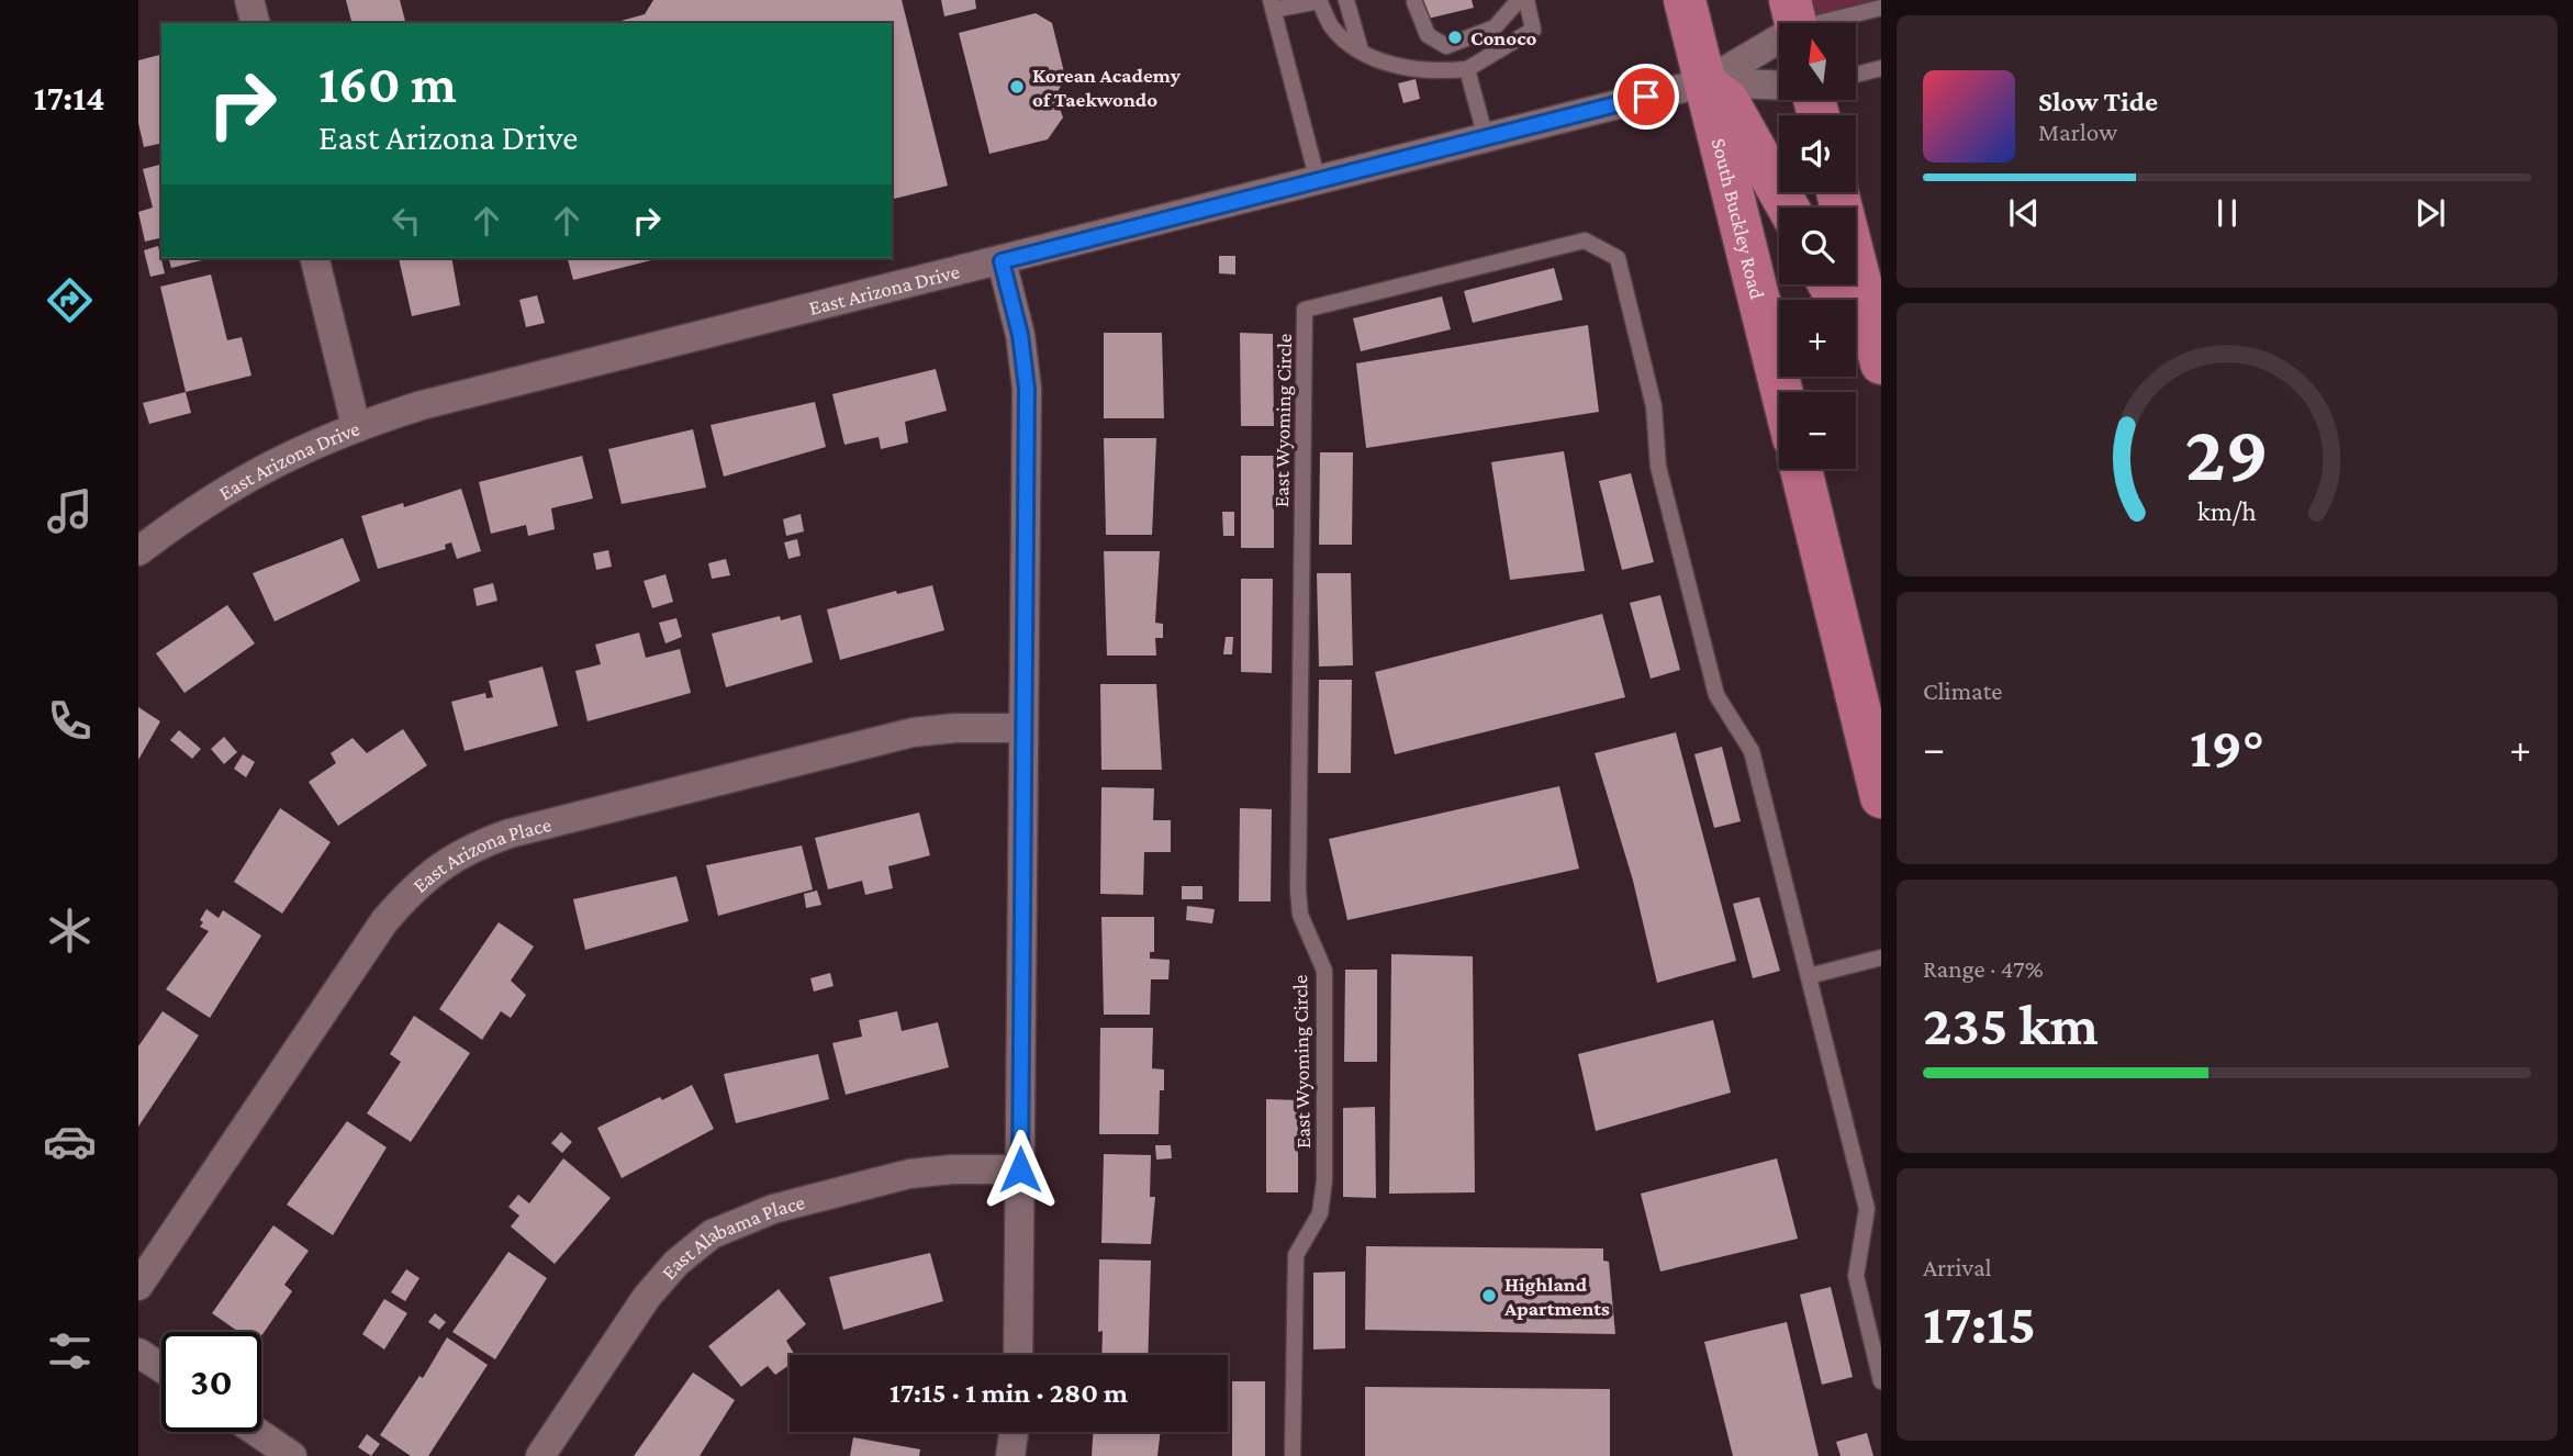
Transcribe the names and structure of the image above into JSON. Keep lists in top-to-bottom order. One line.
{"streets":{"main road":["South Buckley Road"],"street":["East Arizona Drive","East Arizona Place","East Alabama Place"],"lane":["East Wyoming Circle"]},"crossings":[["South Buckley Road","East Arizona Drive"]],"places":["Conoco","Korean Academy of Taekwondo","Highland Apartments"],"north":"top","page":{"tabs":"17:14","map_buttons":["+","−"],"turn":["160 m","East Arizona Drive"],"song":["Slow Tide","Marlow"],"tile":["Climate",["Range · 47%","235 km"],["Arrival","17:15"]],"heat":["−","19°","+"],"limit":"30","trip":"17:15 · 1 min · 280 m","gauge":["29","km/h"]}}
